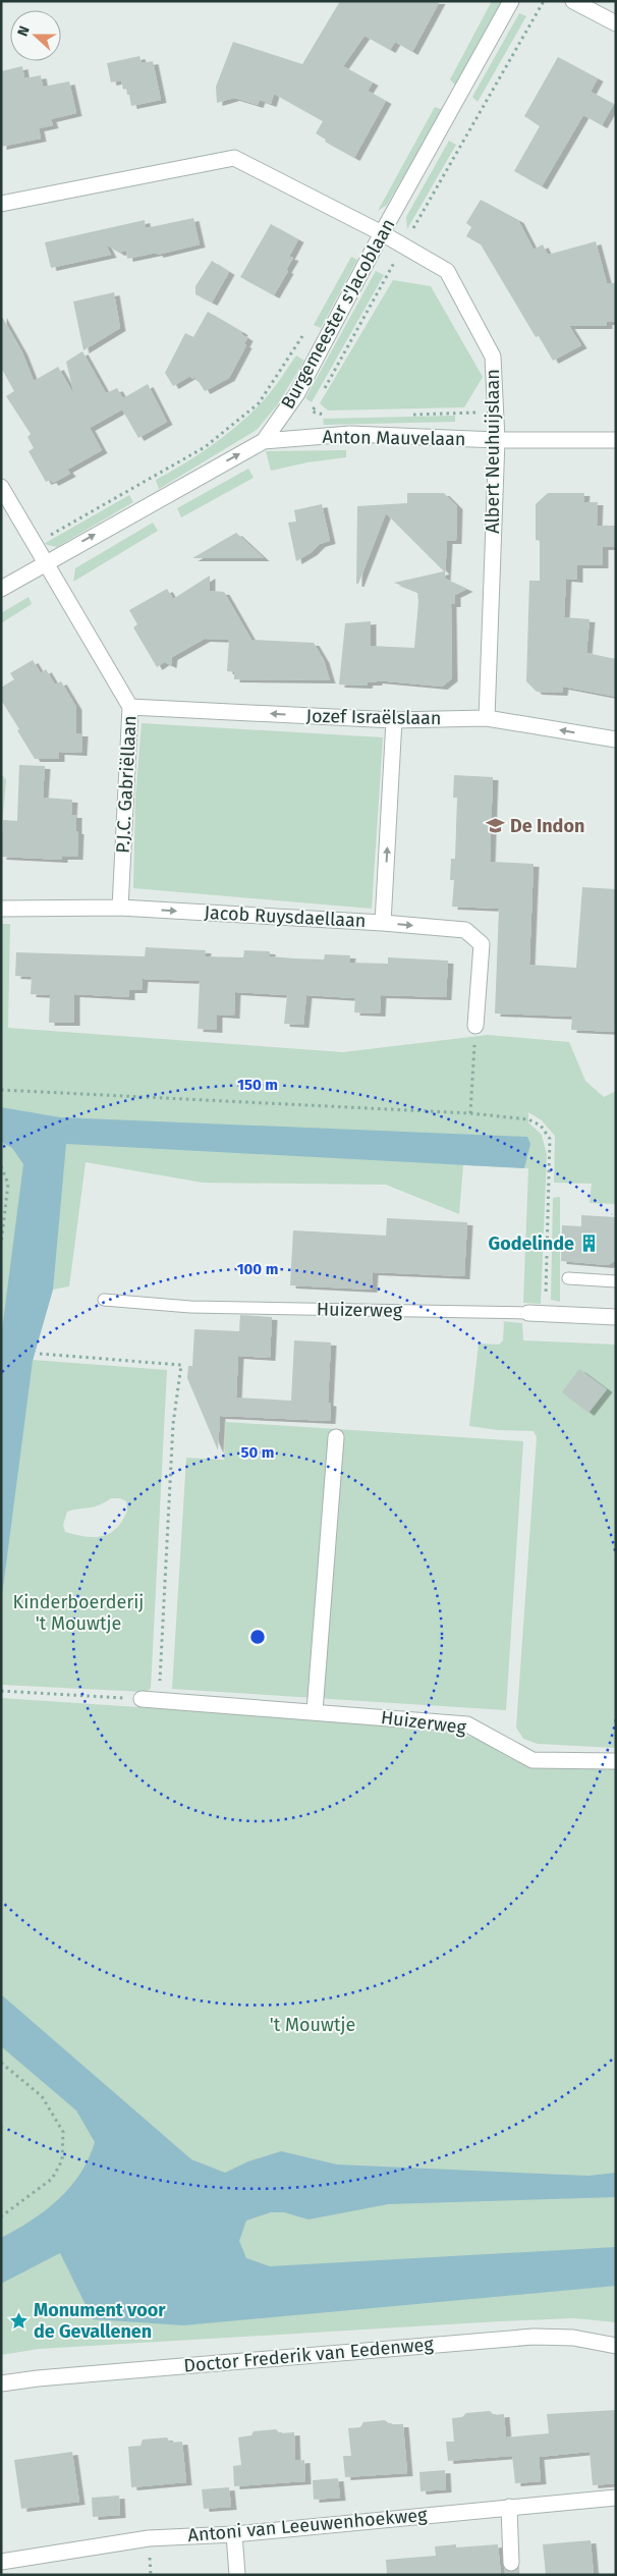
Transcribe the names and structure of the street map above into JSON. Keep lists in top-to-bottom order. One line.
{"streets":{"street":["Burgemeester s'Jacoblaan","Anton Mauvelaan","Albert Neuhuijslaan","Jozef Israëlslaan","P.J.C. Gabriëllaan","Jacob Ruysdaellaan","Huizerweg","Doctor Frederik van Eedenweg","Antoni van Leeuwenhoekweg"]},"crossings":[["Burgemeester s'Jacoblaan","Anton Mauvelaan"],["Burgemeester s'Jacoblaan","Albert Neuhuijslaan"],["Burgemeester s'Jacoblaan","P.J.C. Gabriëllaan"],["Anton Mauvelaan","Albert Neuhuijslaan"],["Albert Neuhuijslaan","Jozef Israëlslaan"],["Jozef Israëlslaan","P.J.C. Gabriëllaan"],["P.J.C. Gabriëllaan","Jacob Ruysdaellaan"]],"one_way":["Jozef Israëlslaan","Jacob Ruysdaellaan"],"parks":["Kinderboerderij 't Mouwtje","'t Mouwtje"],"places":{"school or university":["De Indon"],"building":["Godelinde"],"place":["Monument voor de Gevallenen"]},"north":"left","rings":["150 m","100 m","50 m"]}
